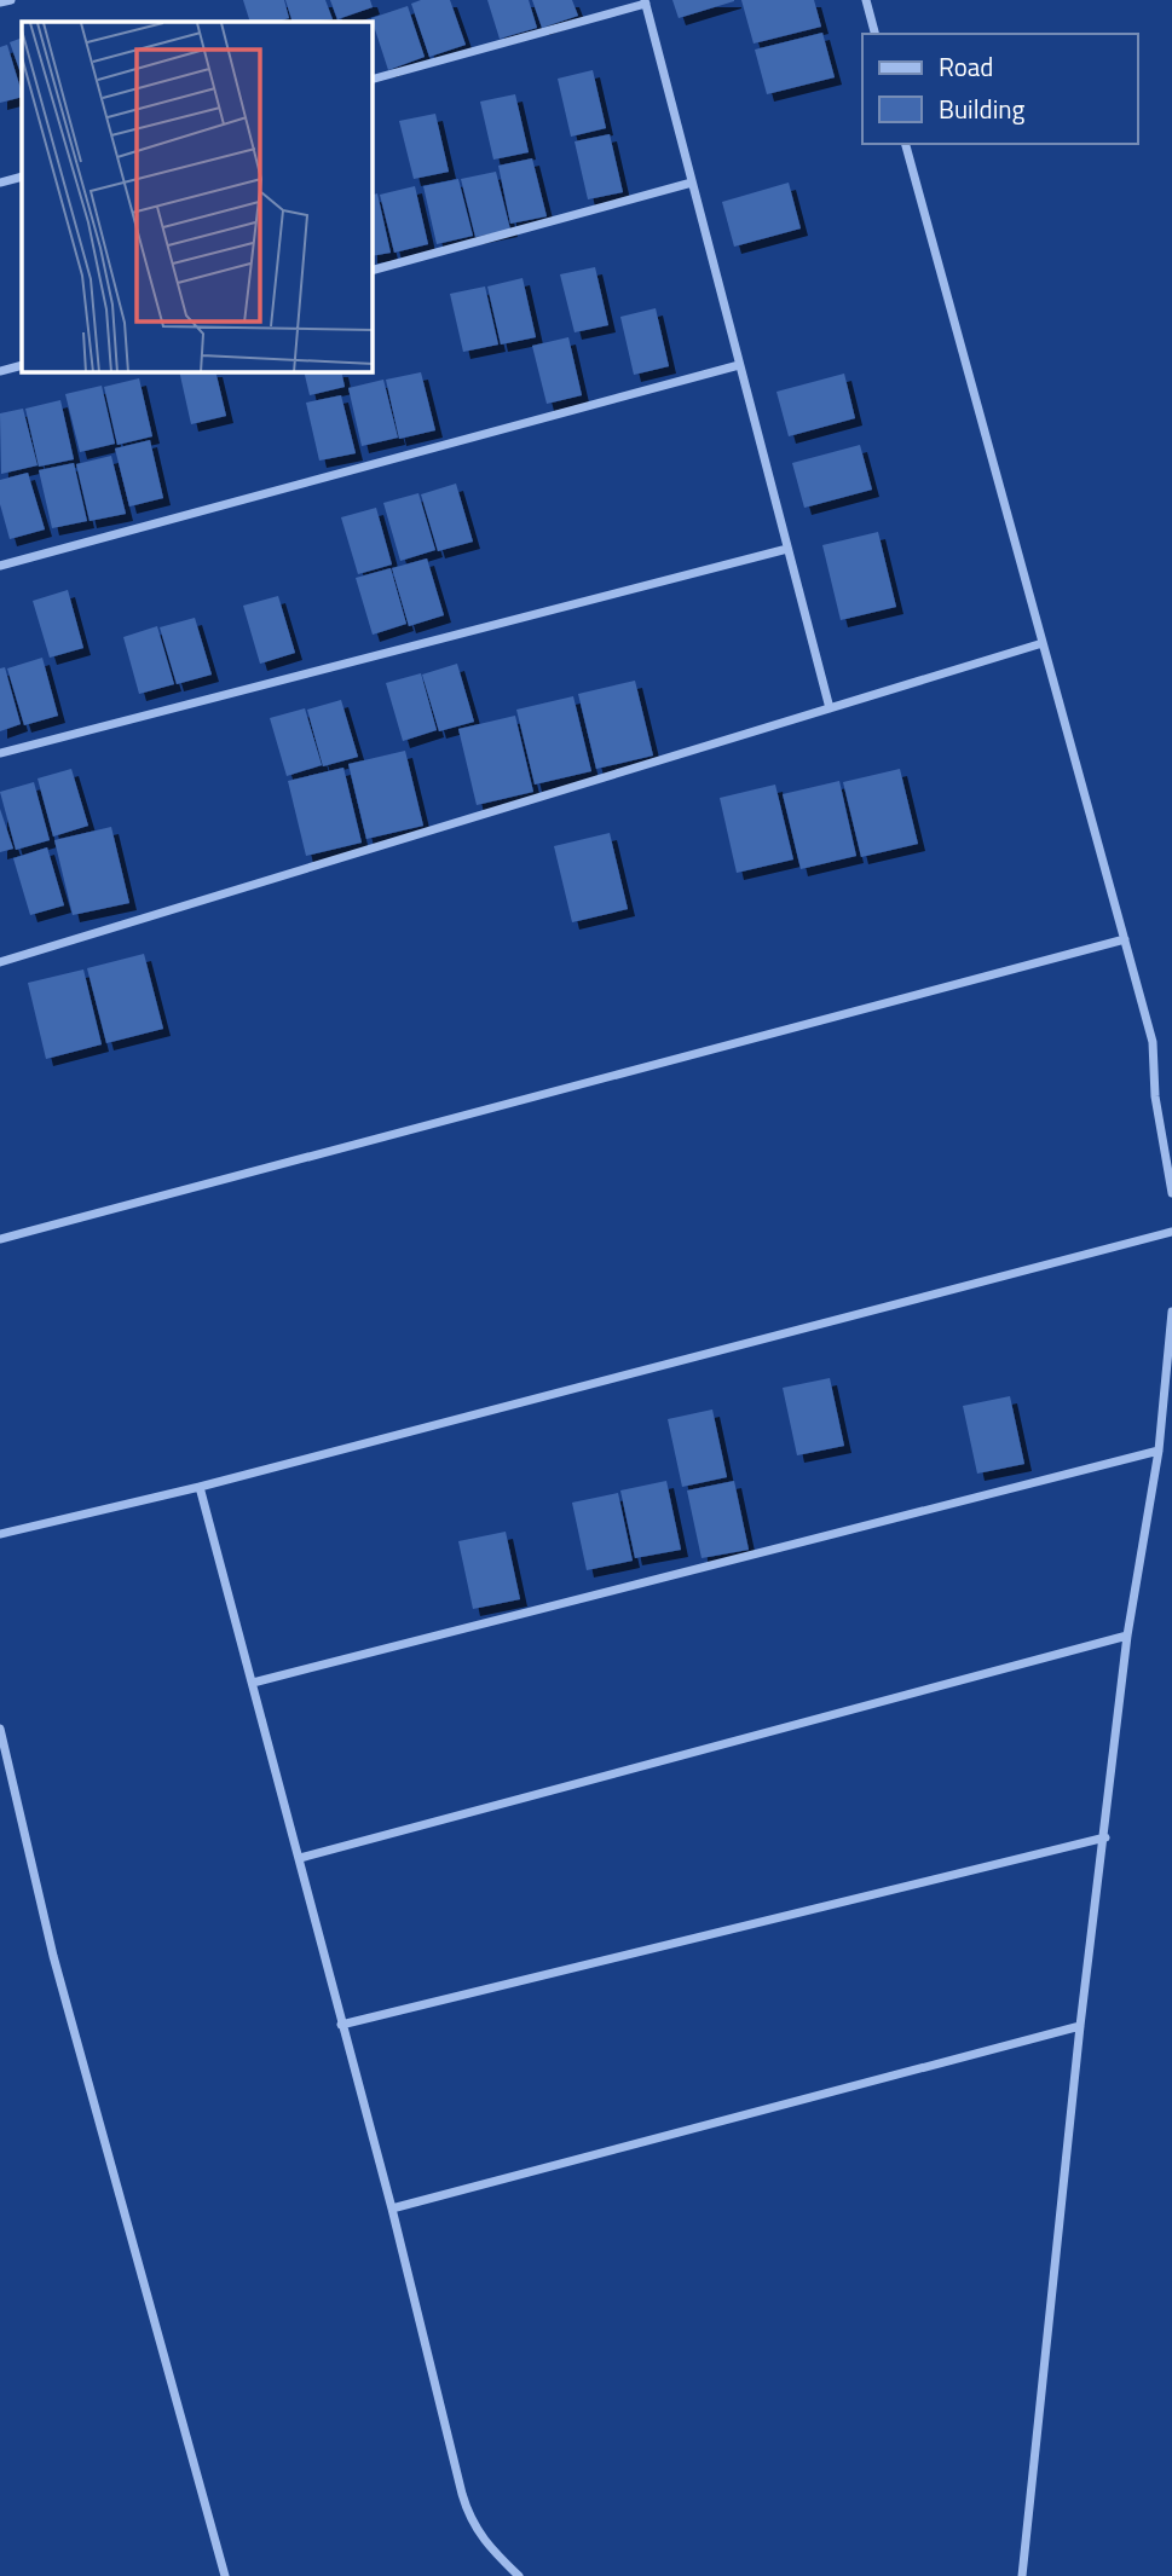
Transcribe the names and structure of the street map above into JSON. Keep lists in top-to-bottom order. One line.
{"legend":["Road","Building"]}
